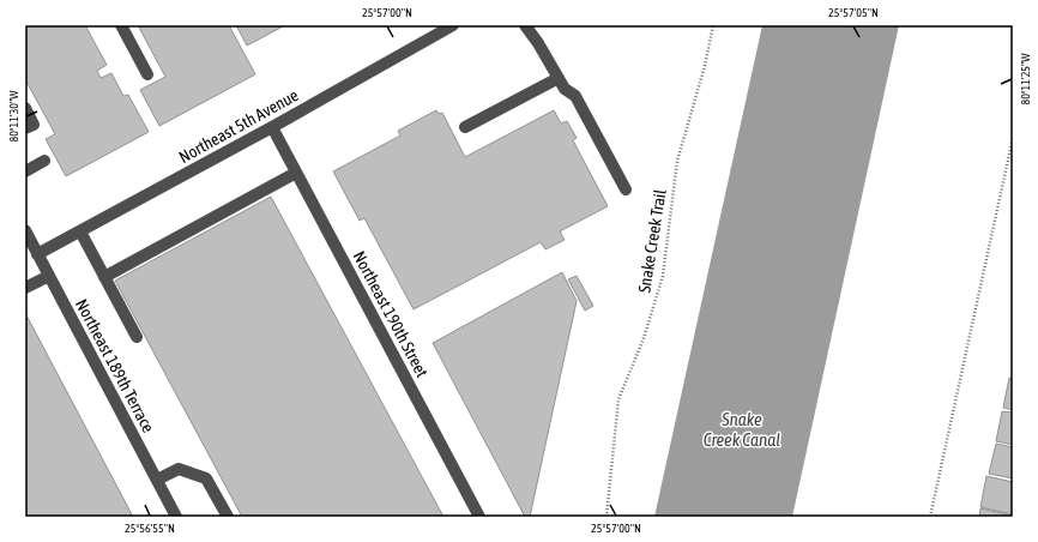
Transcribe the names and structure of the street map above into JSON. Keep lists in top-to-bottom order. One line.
{"streets":{"street":["Northeast 5th Avenue","Northeast 190th Street","Northeast 189th Terrace"],"path":["Snake Creek Trail"]},"crossings":[["Northeast 5th Avenue","Northeast 190th Street"],["Northeast 5th Avenue","Northeast 189th Terrace"]],"water":["Snake Creek Canal"],"coordinates":["25°57'00\"N","25°57'05\"N","80°11'25\"W","80°11'30\"W","25°56'55\"N"]}
